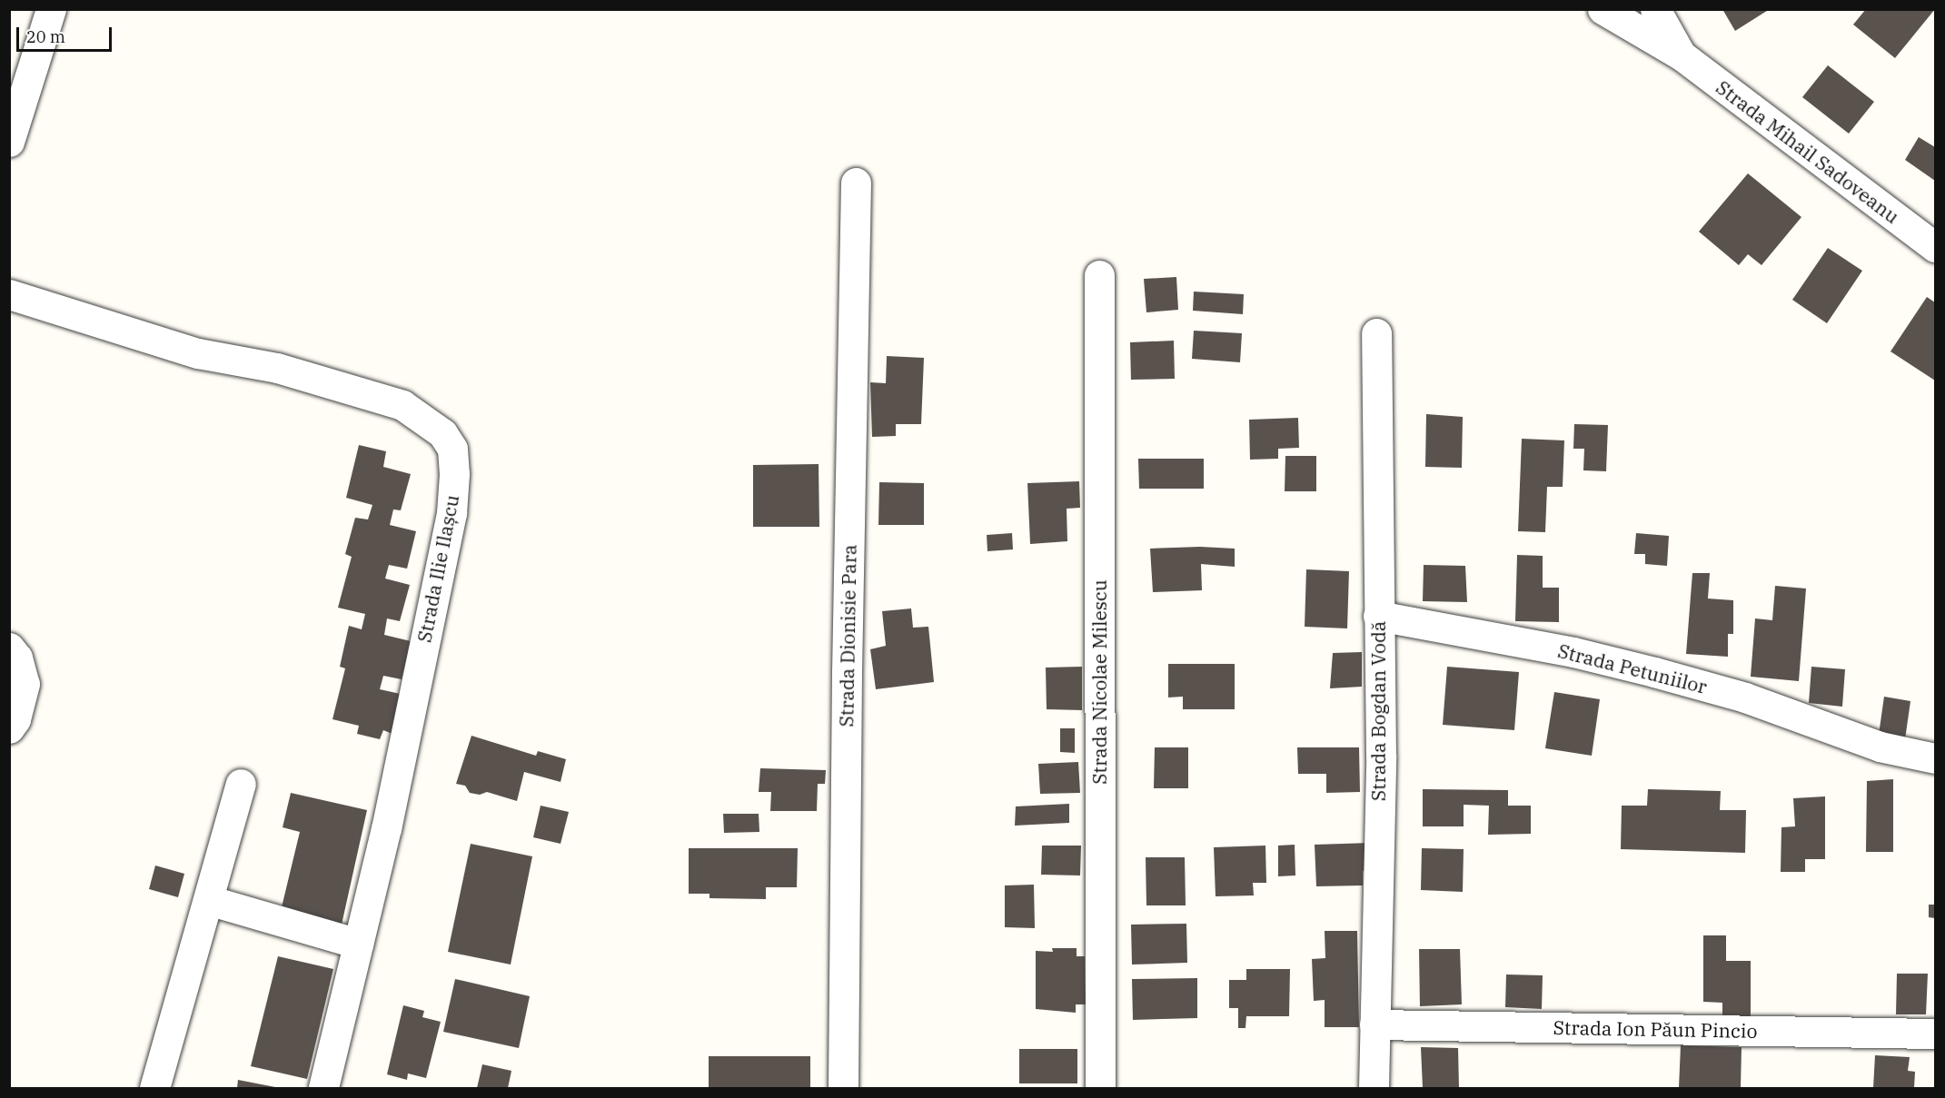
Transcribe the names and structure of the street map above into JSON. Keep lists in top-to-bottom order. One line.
{"streets":{"street":["Strada Mihail Sadoveanu","Strada Ilie Ilașcu","Strada Dionisie Para","Strada Petuniilor","Strada Nicolae Milescu","Strada Bogdan Vodă","Strada Ion Păun Pincio"]},"crossings":[["Strada Petuniilor","Strada Bogdan Vodă"],["Strada Bogdan Vodă","Strada Ion Păun Pincio"]],"scale_bar":"20 m"}
